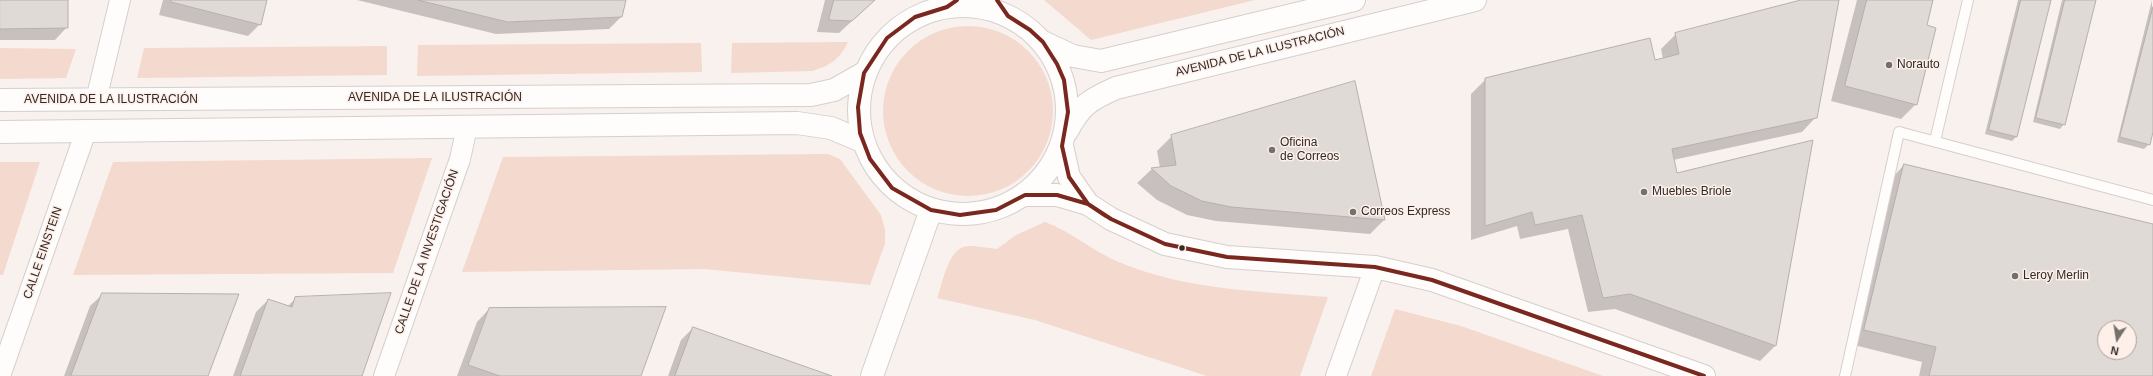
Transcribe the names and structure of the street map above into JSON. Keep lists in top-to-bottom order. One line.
{"streets":{"street":["AVENIDA DE LA ILUSTRACIÓN","CALLE DE LA INVESTIGACIÓN","CALLE EINSTEIN"]},"places":["Norauto","Oficina de Correos","Muebles Briole","Correos Express","Leroy Merlin"],"north":"bottom"}
